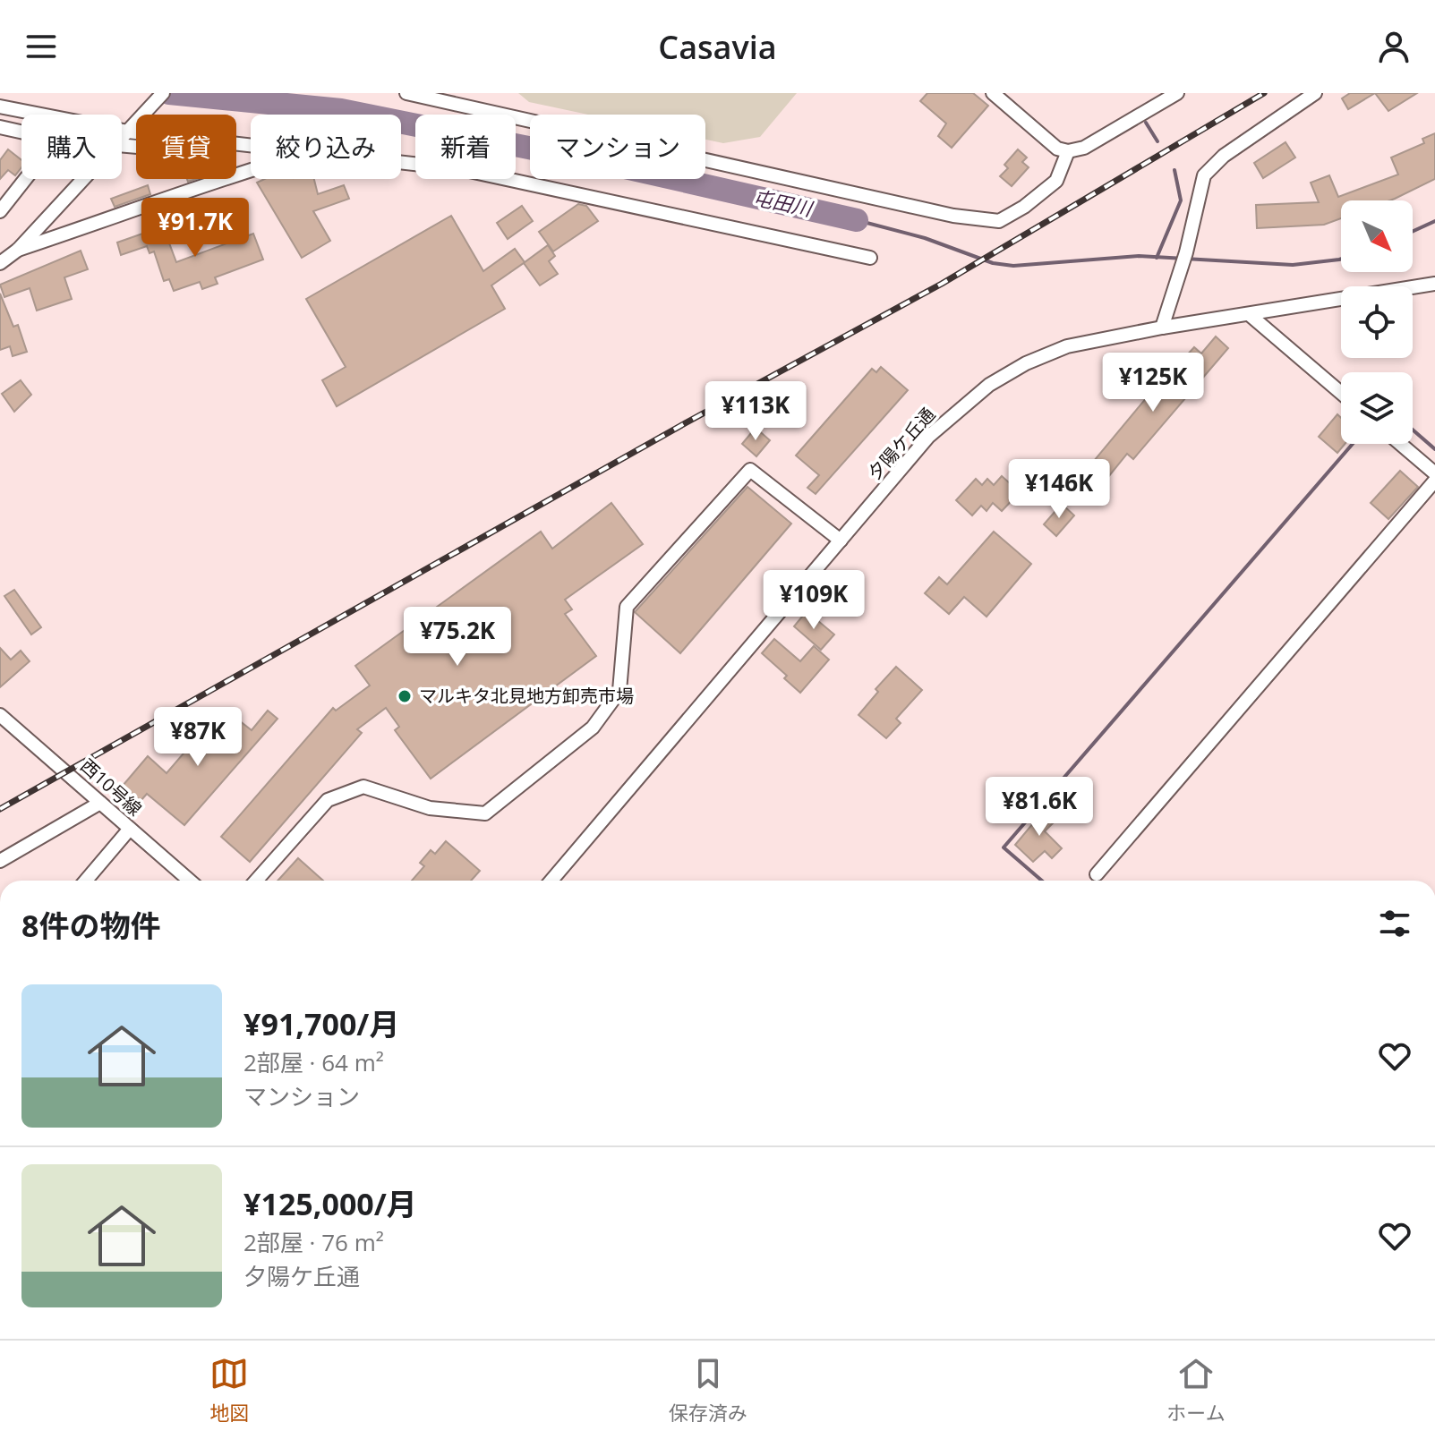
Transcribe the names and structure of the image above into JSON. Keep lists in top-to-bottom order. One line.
{"streets":{"street":["夕陽ケ丘通","西10号線"]},"water":["屯田川"],"places":["マルキタ北見地方卸売市場"],"north":"bottom right","page":{"header":"Casavia","chip":["購入","賃貸","絞り込み","新着","マンション"],"price":["¥91.7K","¥125K","¥113K","¥146K","¥109K","¥75.2K","¥87K","¥81.6K"],"heading":"8件の物件","list":[{"name":"¥91,700/月","note":"2部屋 · 64 m² · マンション"},{"name":"¥125,000/月","note":"2部屋 · 76 m² · 夕陽ケ丘通"}],"tabs":["地図","保存済み","ホーム"]}}
